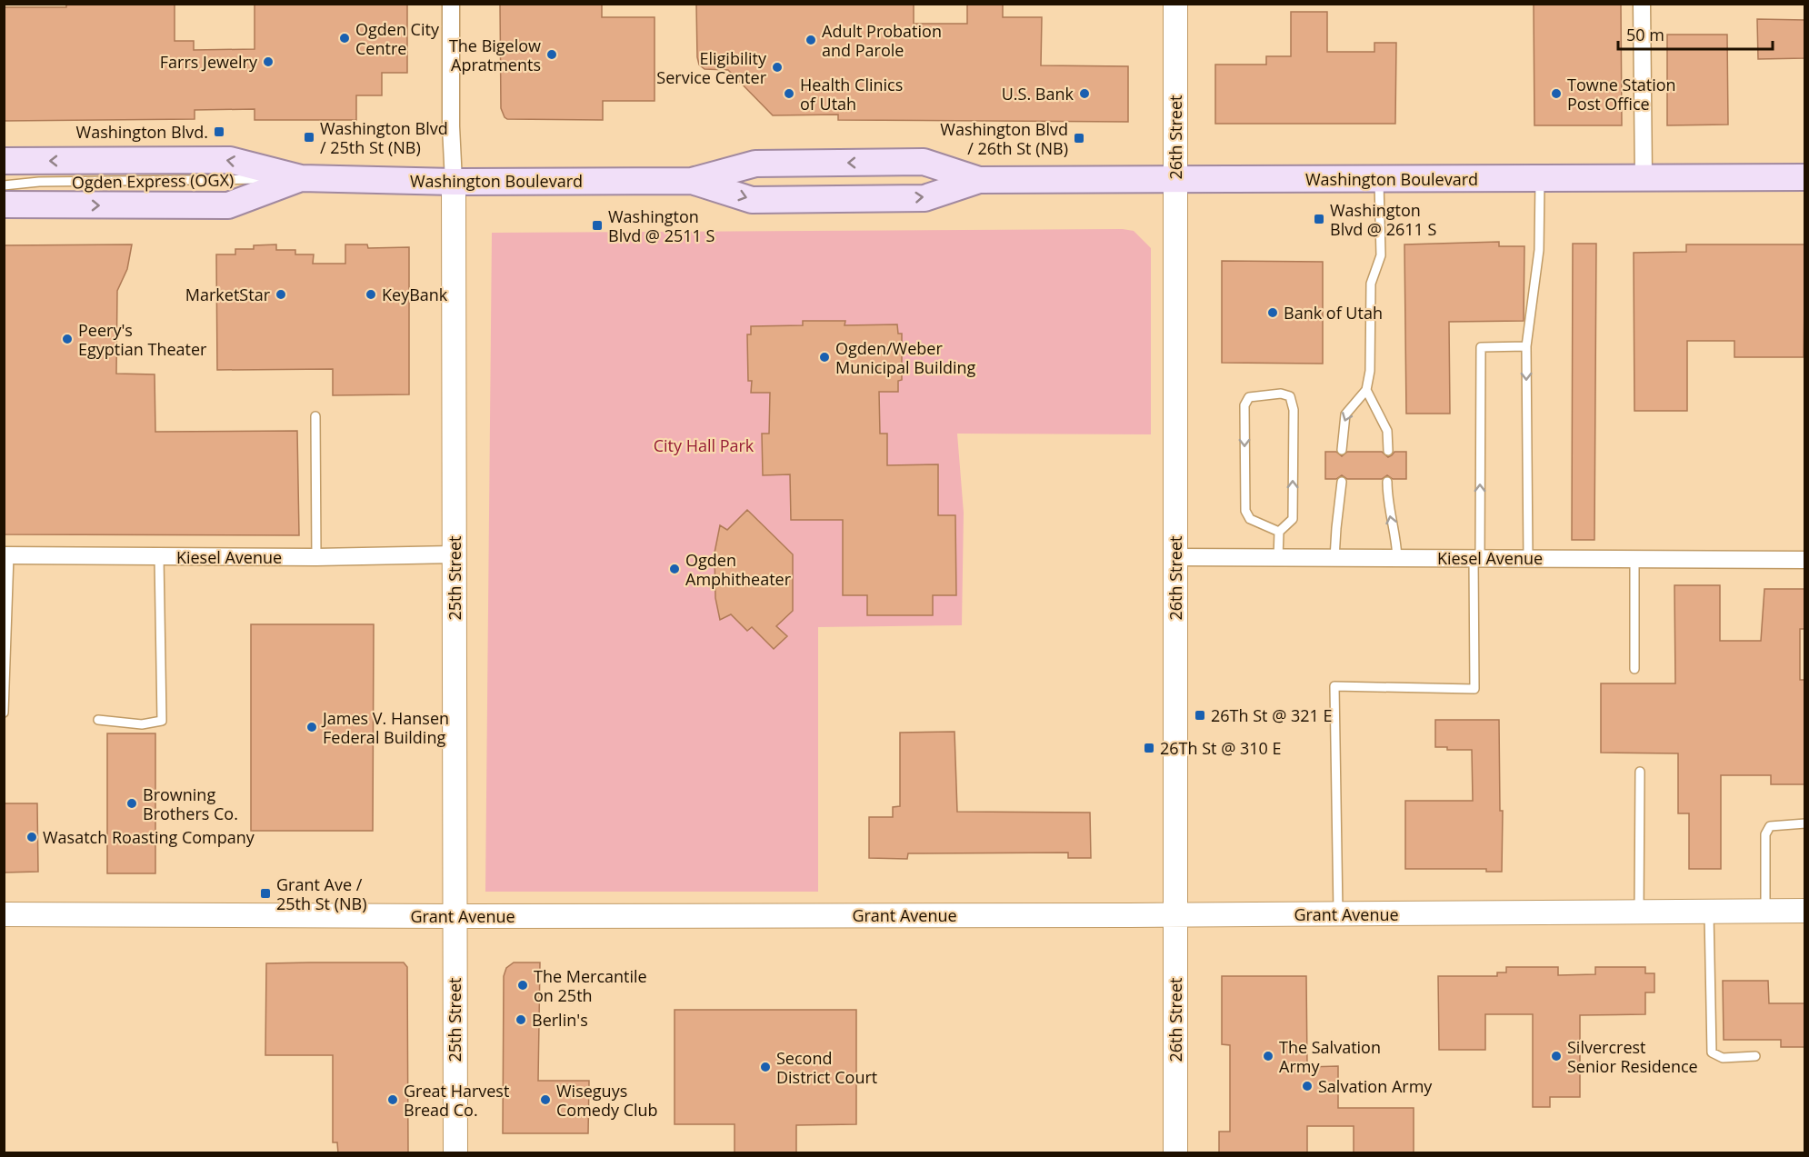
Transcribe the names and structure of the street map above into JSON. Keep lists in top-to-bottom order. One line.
{"streets":{"main road":["Washington Boulevard"],"street":["26th Street","Kiesel Avenue","25th Street","Grant Avenue"],"lane":["Ogden Express (OGX)"]},"crossings":[["26th Street","Washington Boulevard"],["26th Street","Kiesel Avenue"],["26th Street","Grant Avenue"],["Washington Boulevard","Ogden Express (OGX)"],["Washington Boulevard","25th Street"],["Kiesel Avenue","25th Street"],["25th Street","Grant Avenue"]],"parks":["City Hall Park"],"places":{"other":["Ogden City Centre","Adult Probation and Parole","The Bigelow Apratments","Farrs Jewelry","Eligibility Service Center","Health Clinics of Utah","U.S. Bank","Towne Station Post Office","MarketStar","KeyBank","Bank of Utah","Peery's Egyptian Theater","Ogden/Weber Municipal Building","Ogden Amphitheater","James V. Hansen Federal Building","Browning Brothers Co.","Wasatch Roasting Company","The Mercantile on 25th","Berlin's","The Salvation Army","Silvercrest Senior Residence","Second District Court","Salvation Army","Great Harvest Bread Co.","Wiseguys Comedy Club"],"transit":["Washington Blvd.","Washington Blvd / 25th St (NB)","Washington Blvd / 26th St (NB)","Washington Blvd @ 2611 S","Washington Blvd @ 2511 S","26Th St @ 321 E","26Th St @ 310 E","Grant Ave / 25th St (NB)"]},"scale_bar":"50 m"}
